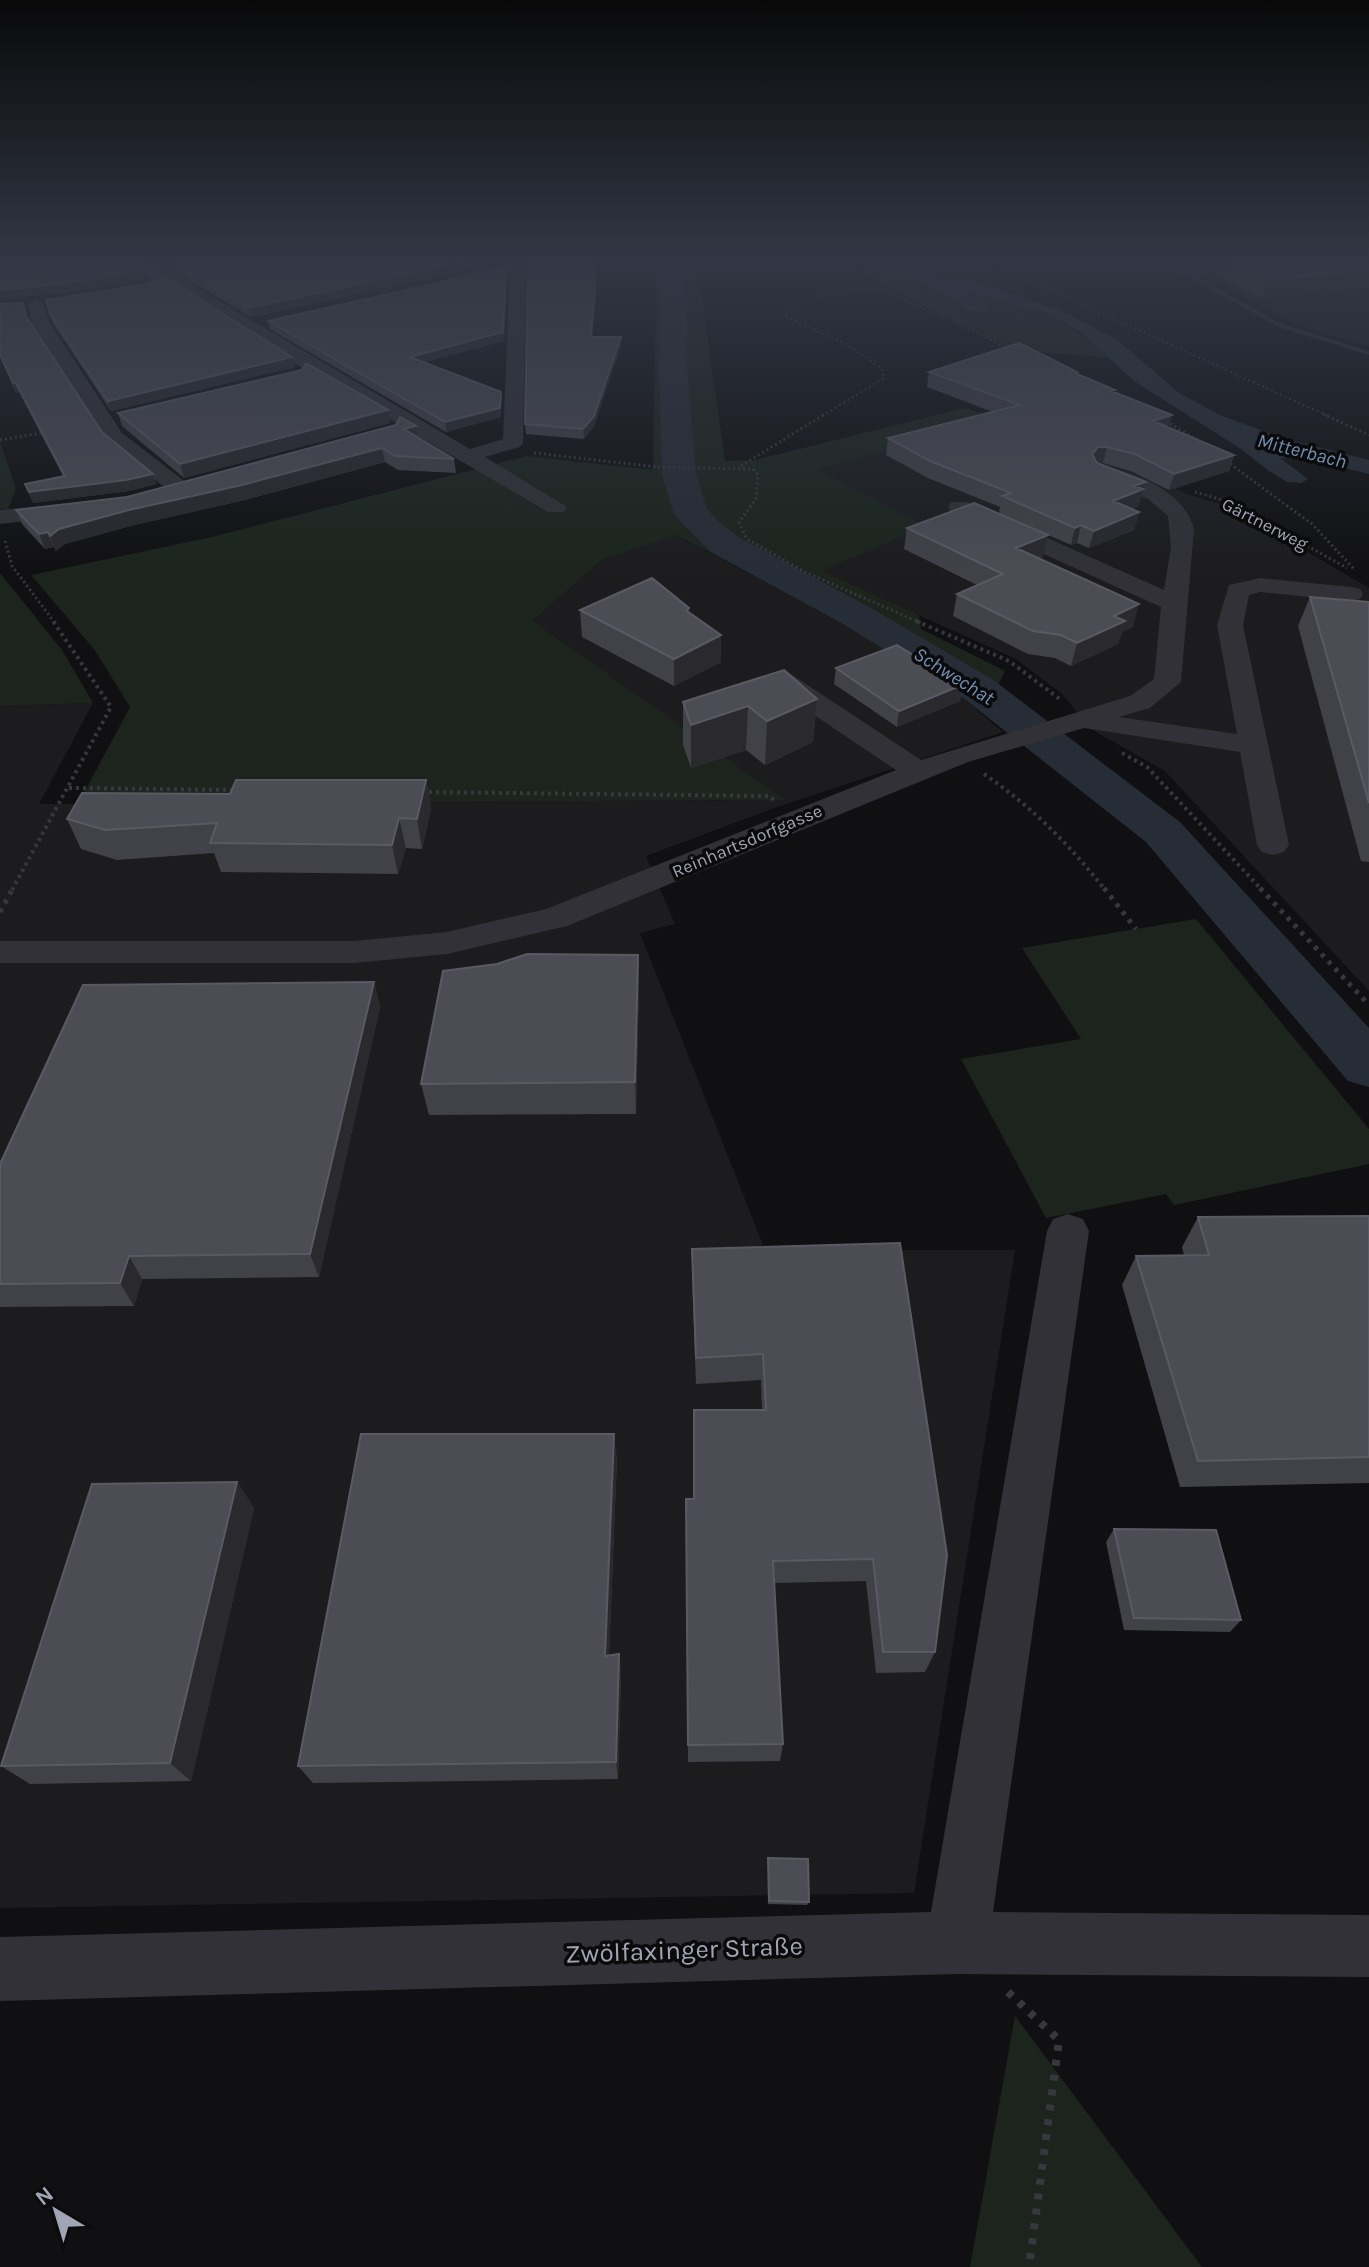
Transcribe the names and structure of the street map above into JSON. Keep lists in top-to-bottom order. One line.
{"streets":{"street":["Reinhartsdorfgasse","Zwölfaxinger Straße"],"path":["Gärtnerweg"]},"water":["Mitterbach","Schwechat"],"north":"top left"}
